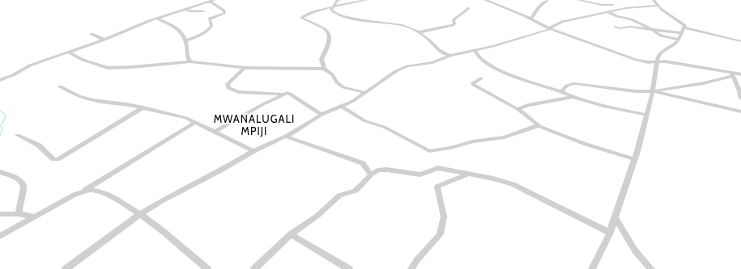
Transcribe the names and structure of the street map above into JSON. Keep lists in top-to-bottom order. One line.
{"districts":["MWANALUGALI MPIJI"]}
